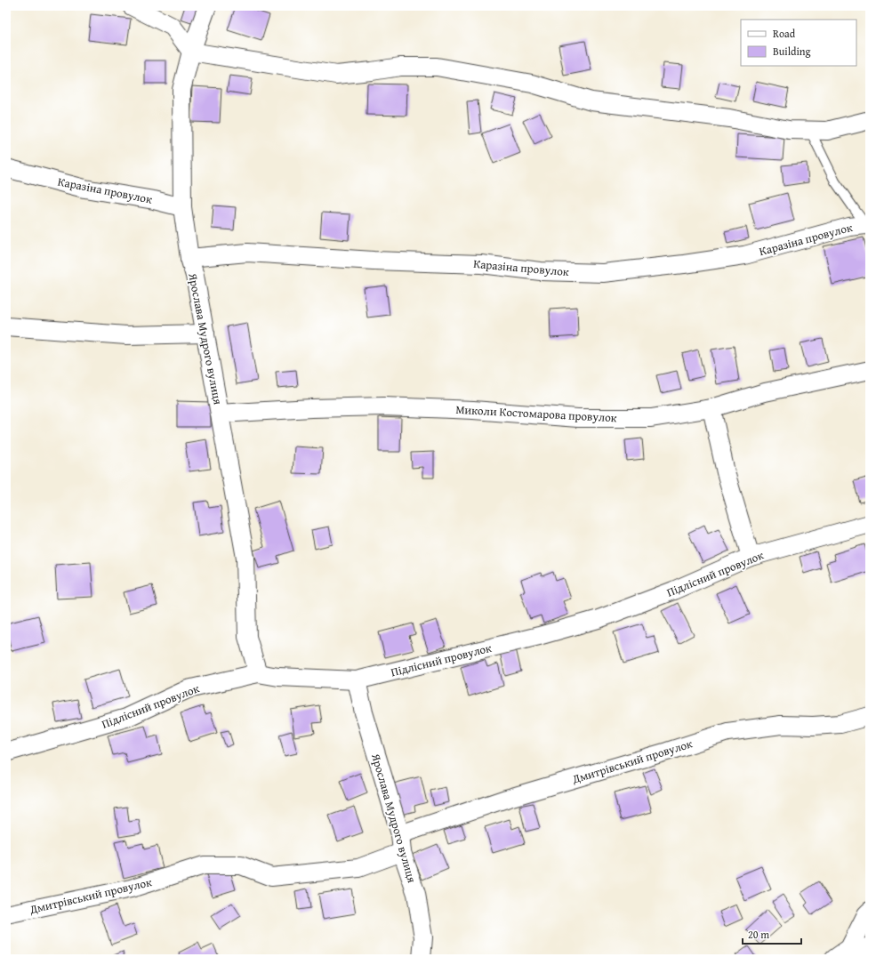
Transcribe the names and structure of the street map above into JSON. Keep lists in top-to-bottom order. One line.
{"streets":{"street":["Каразіна провулок","Ярослава Мудрого вулиця","Миколи Костомарова провулок","Підлісний провулок","Дмитрівський провулок"]},"crossings":[["Каразіна провулок","Ярослава Мудрого вулиця"],["Ярослава Мудрого вулиця","Миколи Костомарова провулок"],["Ярослава Мудрого вулиця","Підлісний провулок"],["Ярослава Мудрого вулиця","Дмитрівський провулок"]],"legend":["Road","Building"],"scale_bar":"20 m"}
